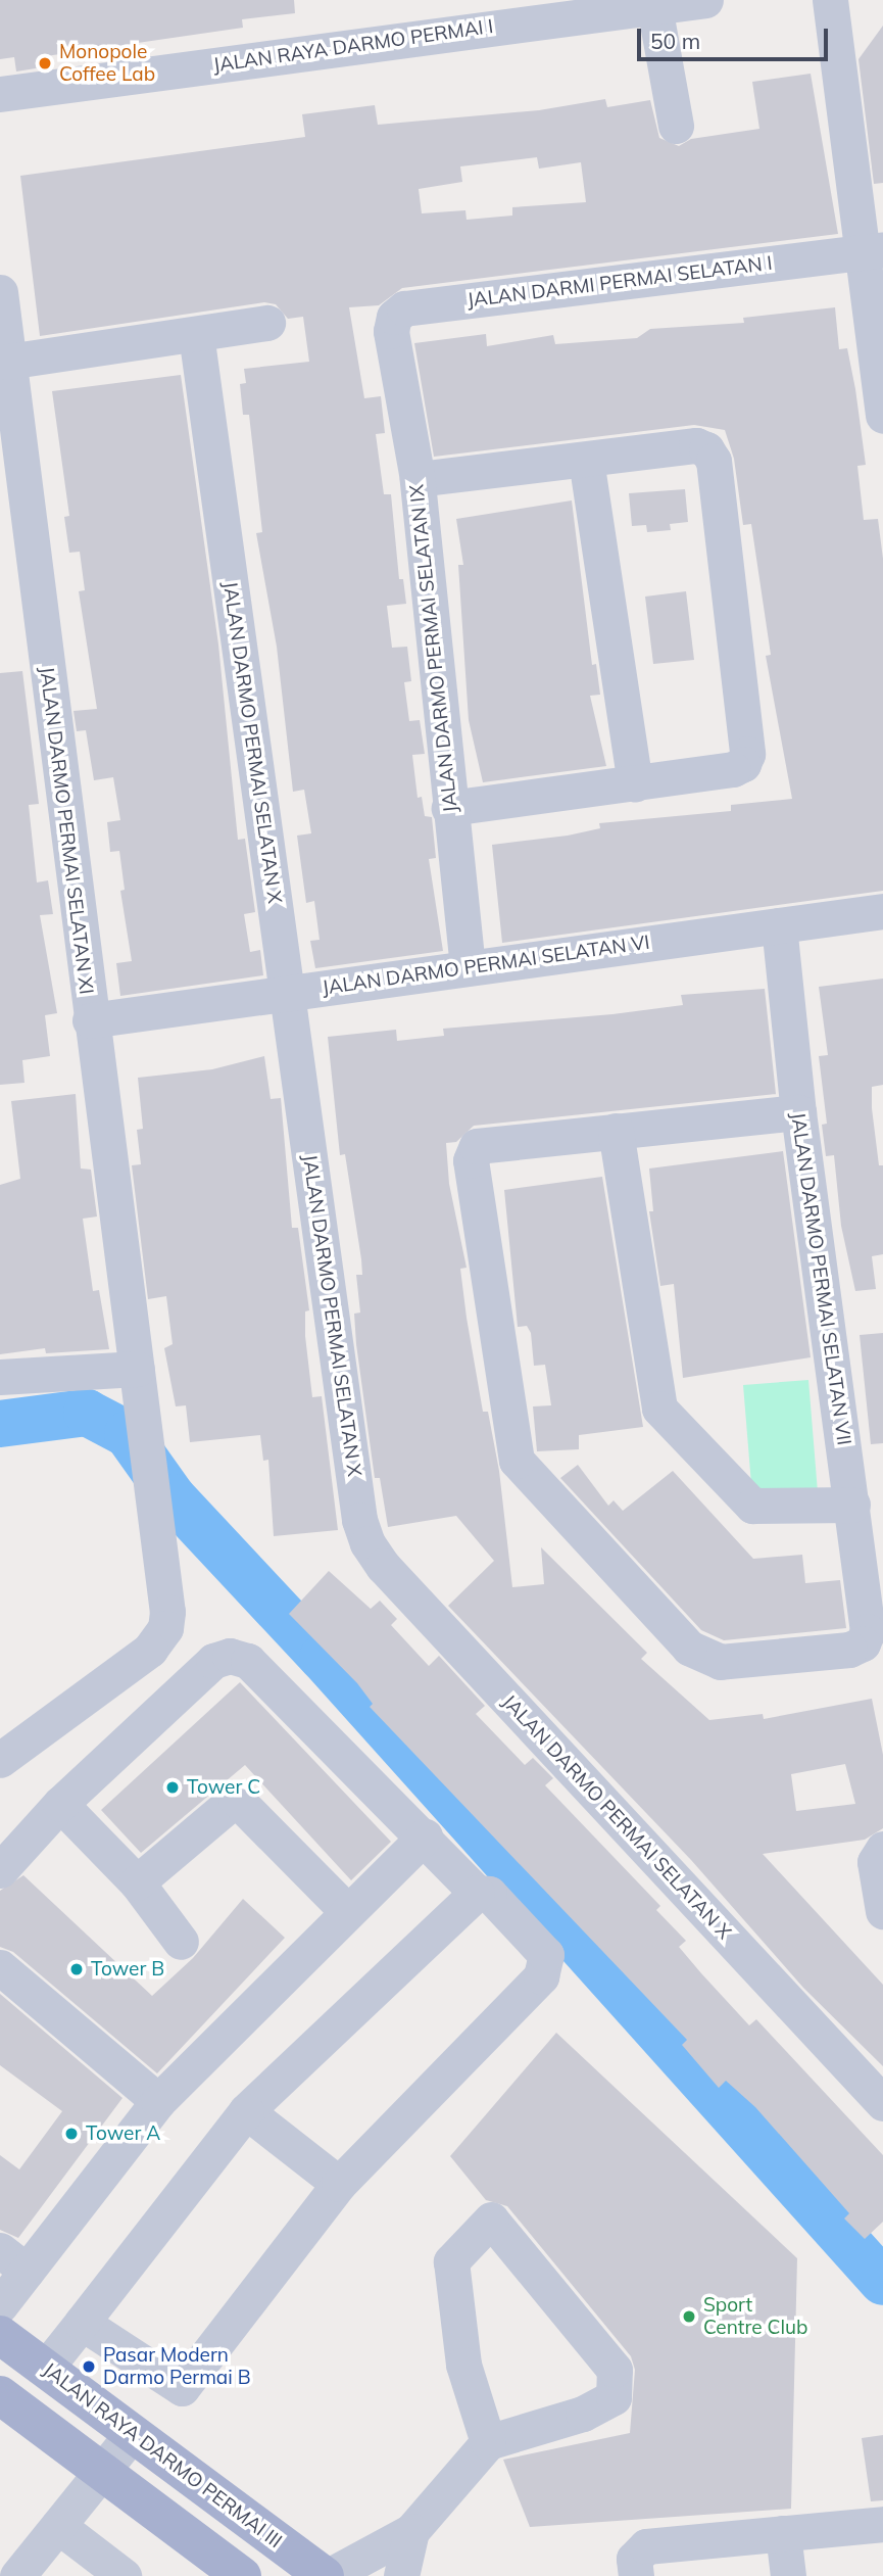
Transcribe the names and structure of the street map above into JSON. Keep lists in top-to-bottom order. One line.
{"streets":{"main road":["JALAN RAYA DARMO PERMAI III"],"street":["JALAN RAYA DARMO PERMAI I","JALAN DARMI PERMAI SELATAN I","JALAN DARMO PERMAI SELATAN IX","JALAN DARMO PERMAI SELATAN X","JALAN DARMO PERMAI SELATAN XI","JALAN DARMO PERMAI SELATAN VI","JALAN DARMO PERMAI SELATAN VII"]},"crossings":[["JALAN DARMI PERMAI SELATAN I","JALAN DARMO PERMAI SELATAN IX"],["JALAN DARMO PERMAI SELATAN IX","JALAN DARMO PERMAI SELATAN VI"],["JALAN DARMO PERMAI SELATAN X","JALAN DARMO PERMAI SELATAN VI"],["JALAN DARMO PERMAI SELATAN XI","JALAN DARMO PERMAI SELATAN VI"],["JALAN DARMO PERMAI SELATAN VI","JALAN DARMO PERMAI SELATAN VII"]],"places":["Monopole Coffee Lab","Tower C","Tower B","Tower A","Sport Centre Club","Pasar Modern Darmo Permai B"],"scale_bar":"50 m"}
